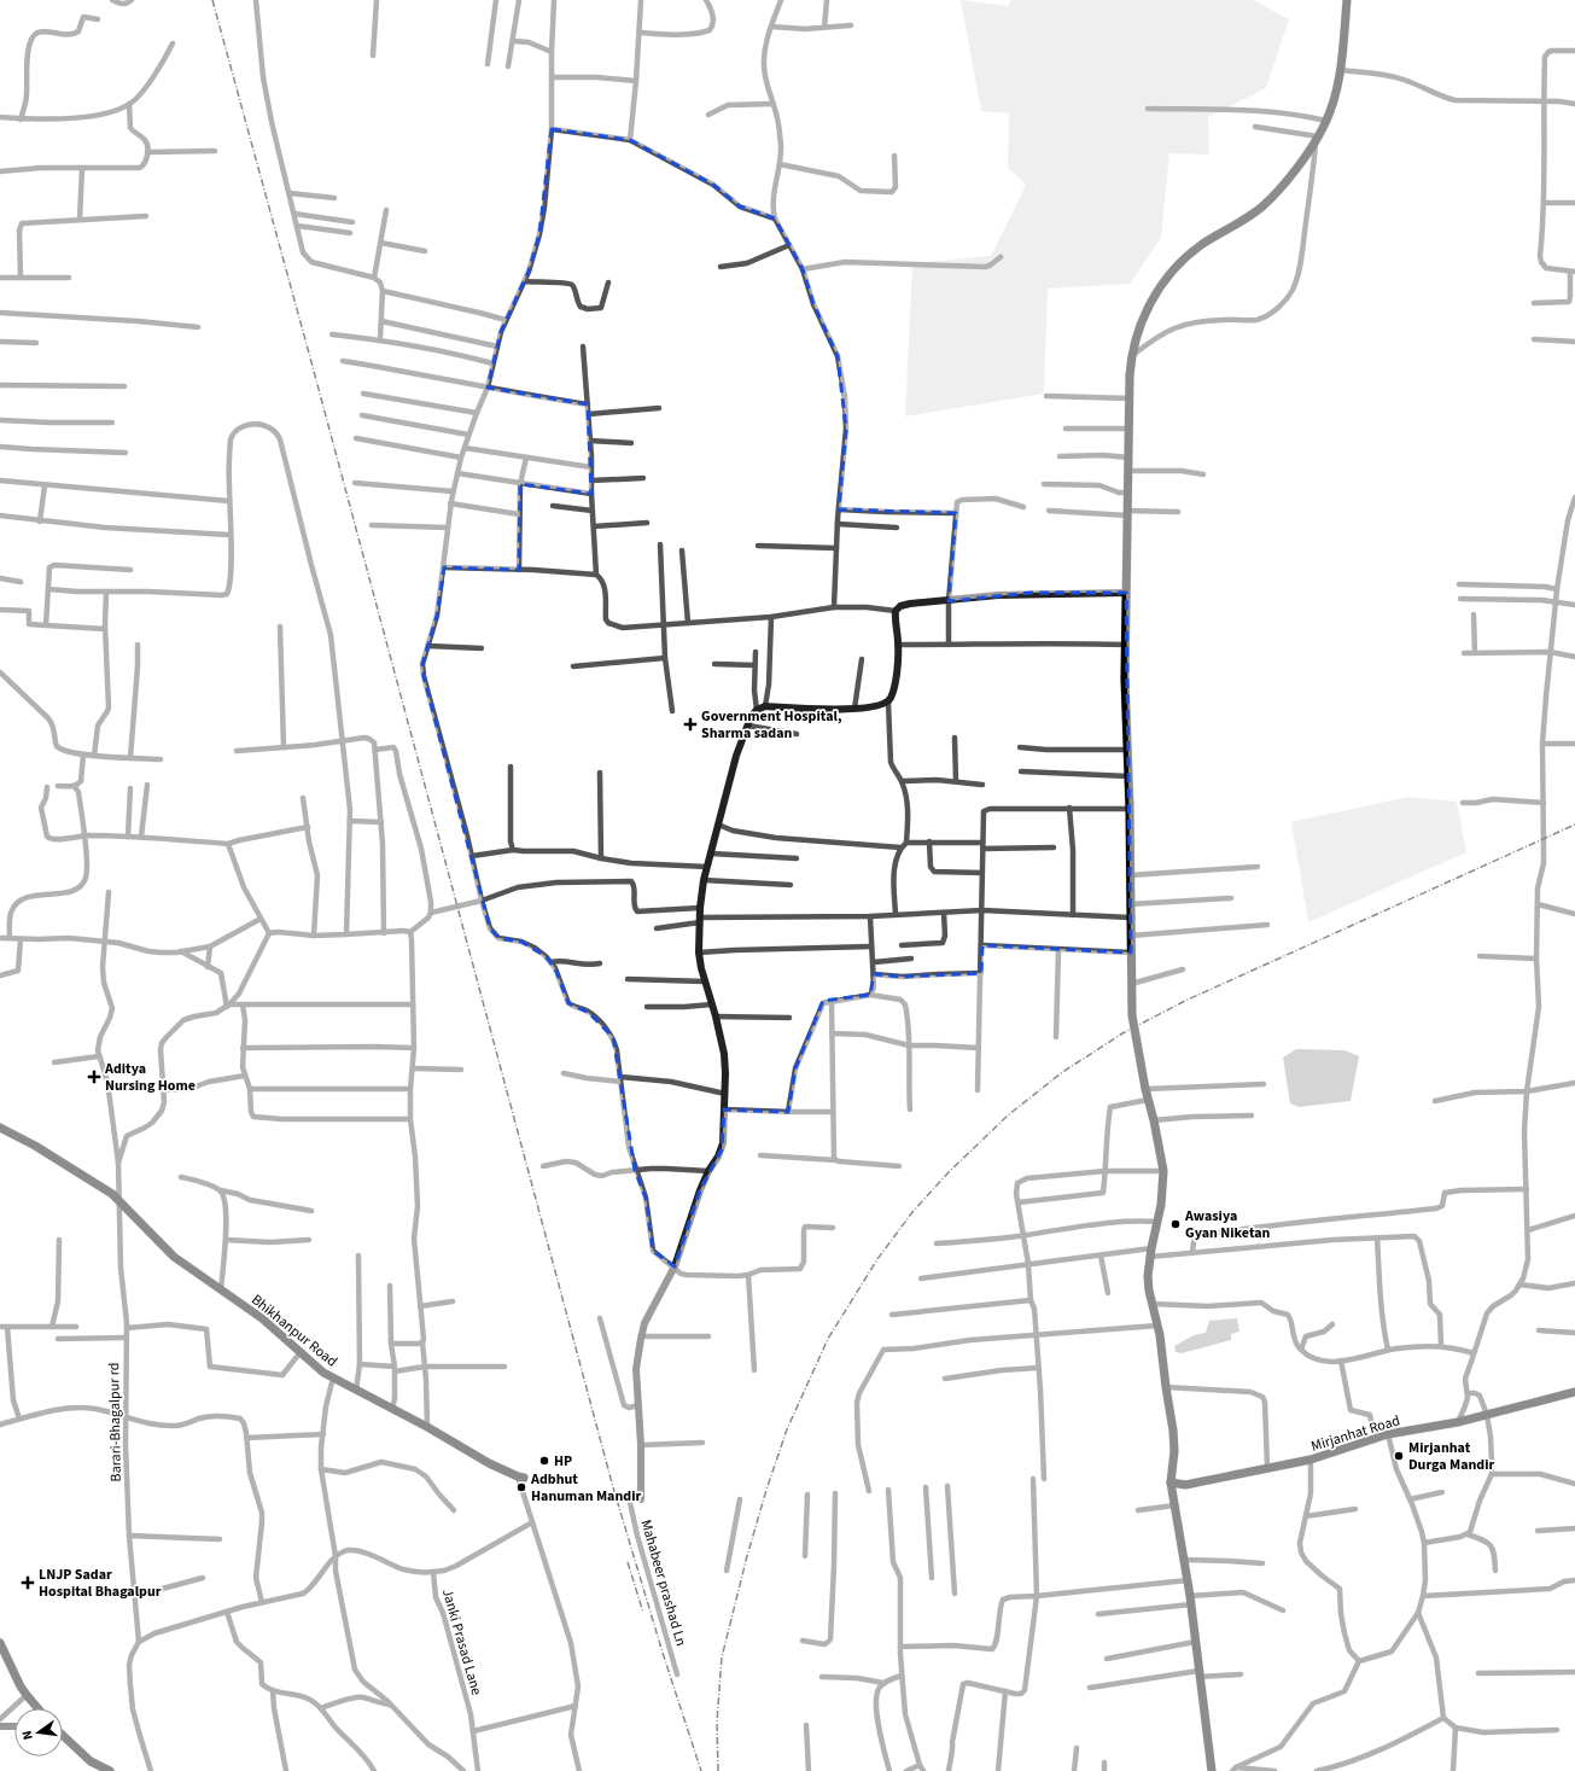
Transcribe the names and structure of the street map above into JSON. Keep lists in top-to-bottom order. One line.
{"streets":{"main road":["Bhikhanpur Road","Mirjanhat Road"],"street":["Barari-Bhagalpur rd","Mahabeer prashad Ln","Janki Prasad Lane"]},"crossings":[["Bhikhanpur Road","Barari-Bhagalpur rd"]],"places":{"health":["Government Hospital, Sharma sadan","Aditya Nursing Home","LNJP Sadar Hospital Bhagalpur"],"other":["Awasiya Gyan Niketan","Mirjanhat Durga Mandir","HP","Adbhut Hanuman Mandir"]},"north":"left"}
